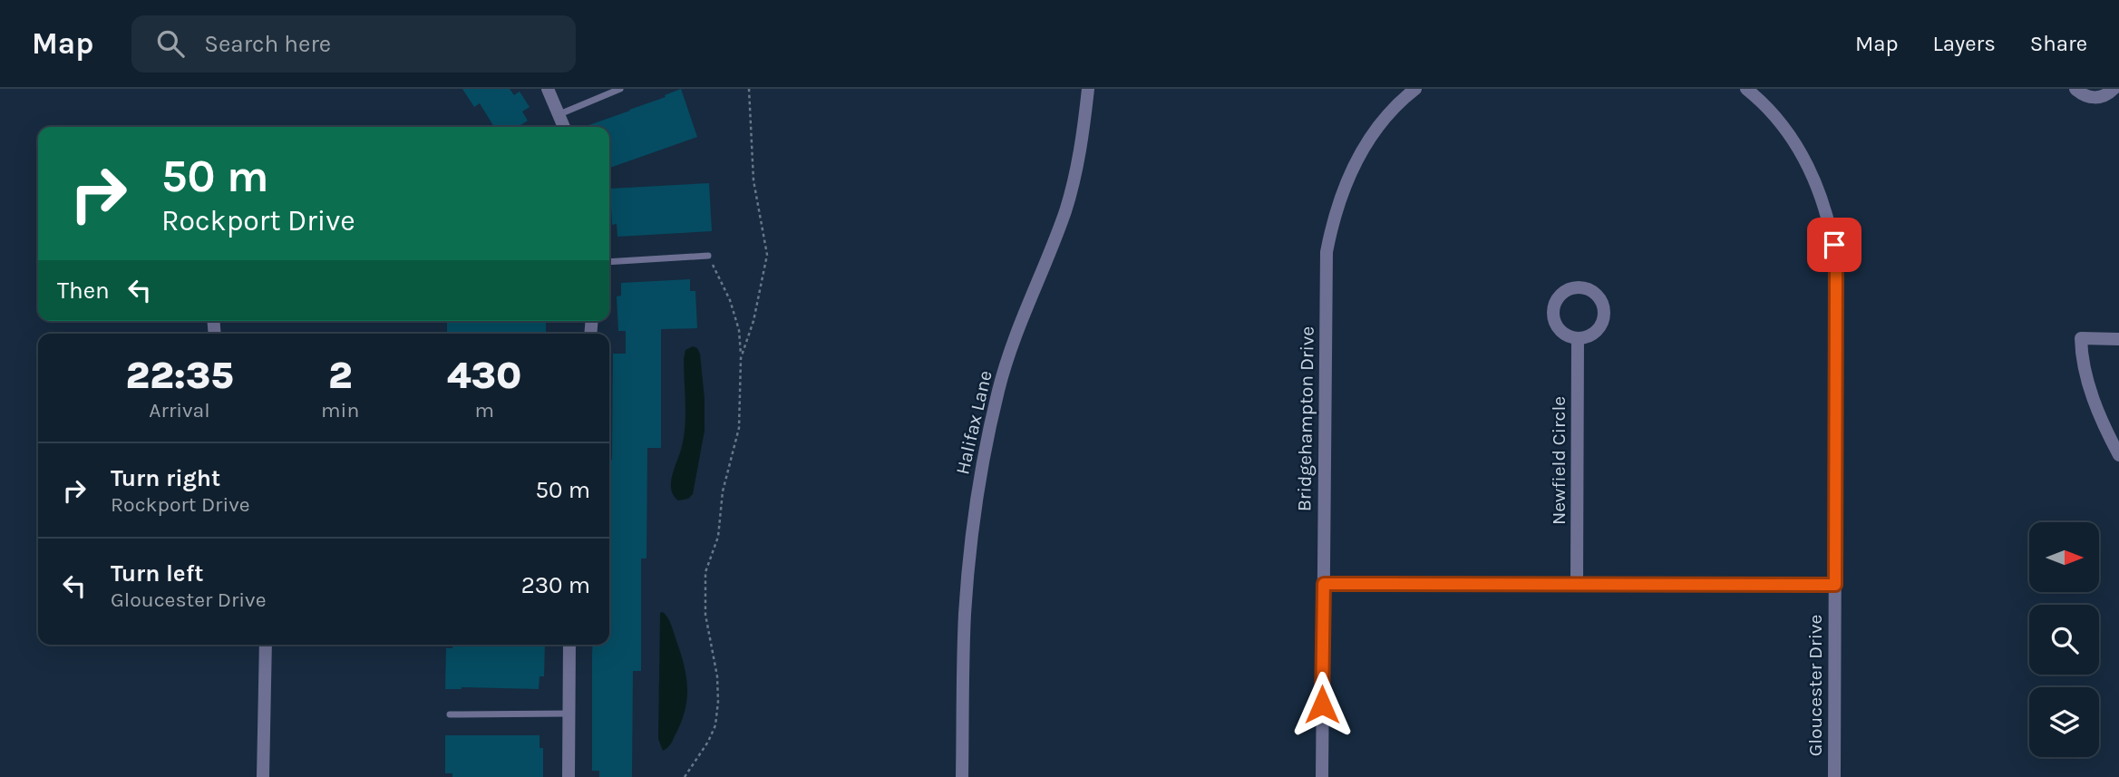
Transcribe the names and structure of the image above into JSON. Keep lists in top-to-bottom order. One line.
{"streets":{"street":["Bridgehampton Drive","Halifax Lane","Newfield Circle","Gloucester Drive"]},"north":"right","page":{"header":"Map","search":"Search here","nav":["Map","Layers","Share"],"turn":["50 m","Rockport Drive"],"then":"Then","eta":["22:35","Arrival","2","min","430","m"],"list":[{"name":"Turn right","note":"Rockport Drive","value":"50 m"},{"name":"Turn left","note":"Gloucester Drive","value":"230 m"}]}}
